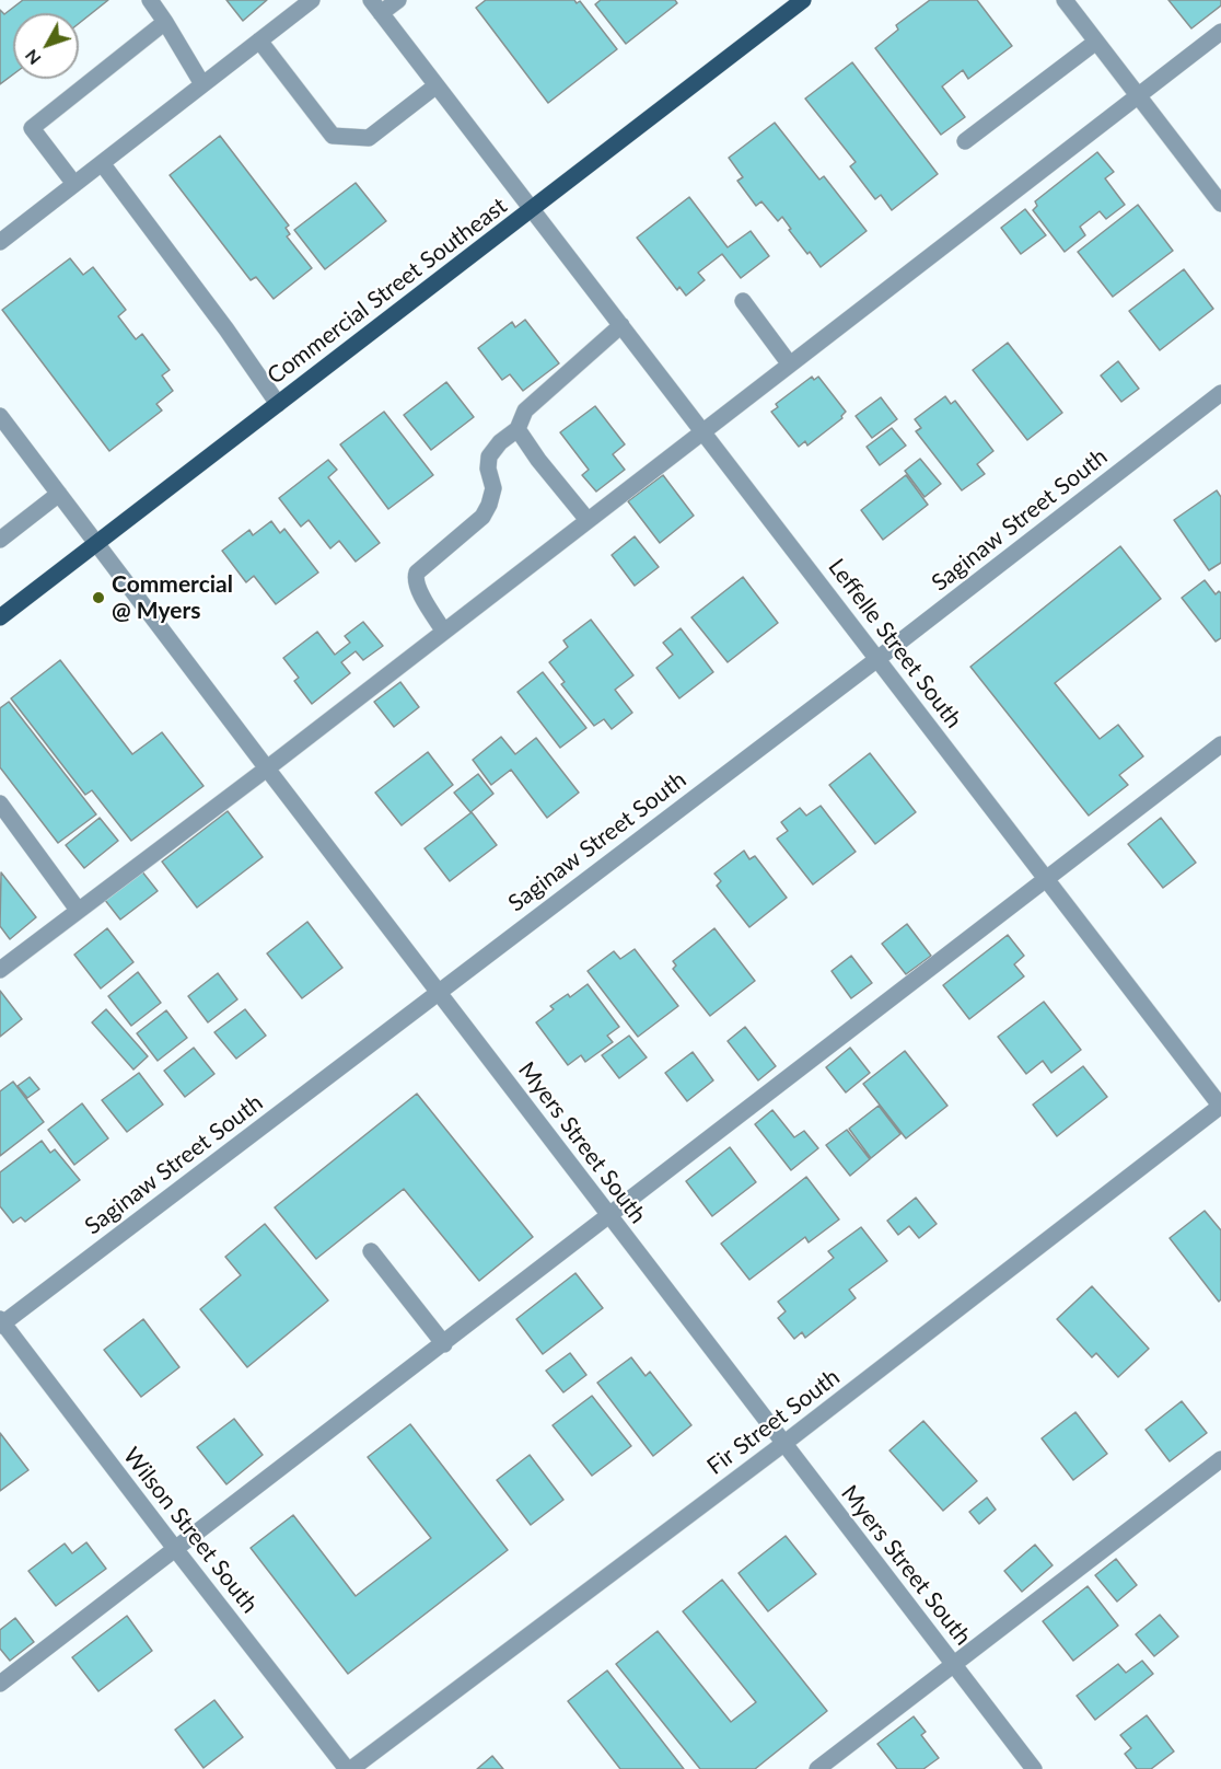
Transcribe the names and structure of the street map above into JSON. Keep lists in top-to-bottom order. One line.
{"streets":{"main road":["Commercial Street Southeast"],"street":["Saginaw Street South","Leffelle Street South","Myers Street South","Fir Street South","Wilson Street South"]},"crossings":[["Commercial Street Southeast","Leffelle Street South"],["Commercial Street Southeast","Myers Street South"],["Saginaw Street South","Leffelle Street South"],["Saginaw Street South","Myers Street South"],["Saginaw Street South","Wilson Street South"],["Leffelle Street South","Fir Street South"],["Myers Street South","Fir Street South"],["Fir Street South","Wilson Street South"]],"places":["Commercial @ Myers"],"north":"bottom left"}
